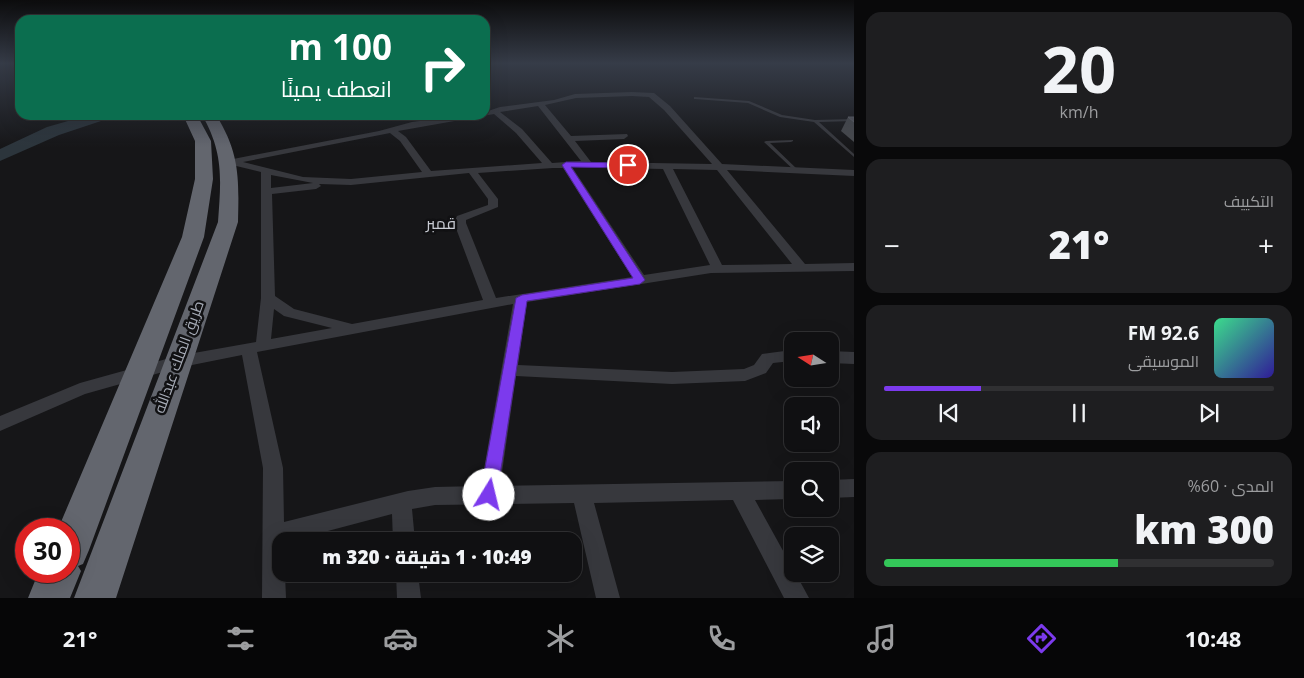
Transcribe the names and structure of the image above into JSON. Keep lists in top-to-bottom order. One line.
{"streets":{"highway":["طريق الملك عبدالله"]},"districts":["قمبر"],"north":"left","page":{"tile":[["20","km/h"],"التكييف",["المدى · 60%","300 km"]],"turn":["100 m","انعطف يمينًا"],"heat":["−","21°","+"],"song":["92.6 FM","الموسيقى"],"limit":"30","trip":"10:49 · 1 دقيقة · 320 m","tabs":["10:48","21°"]}}
